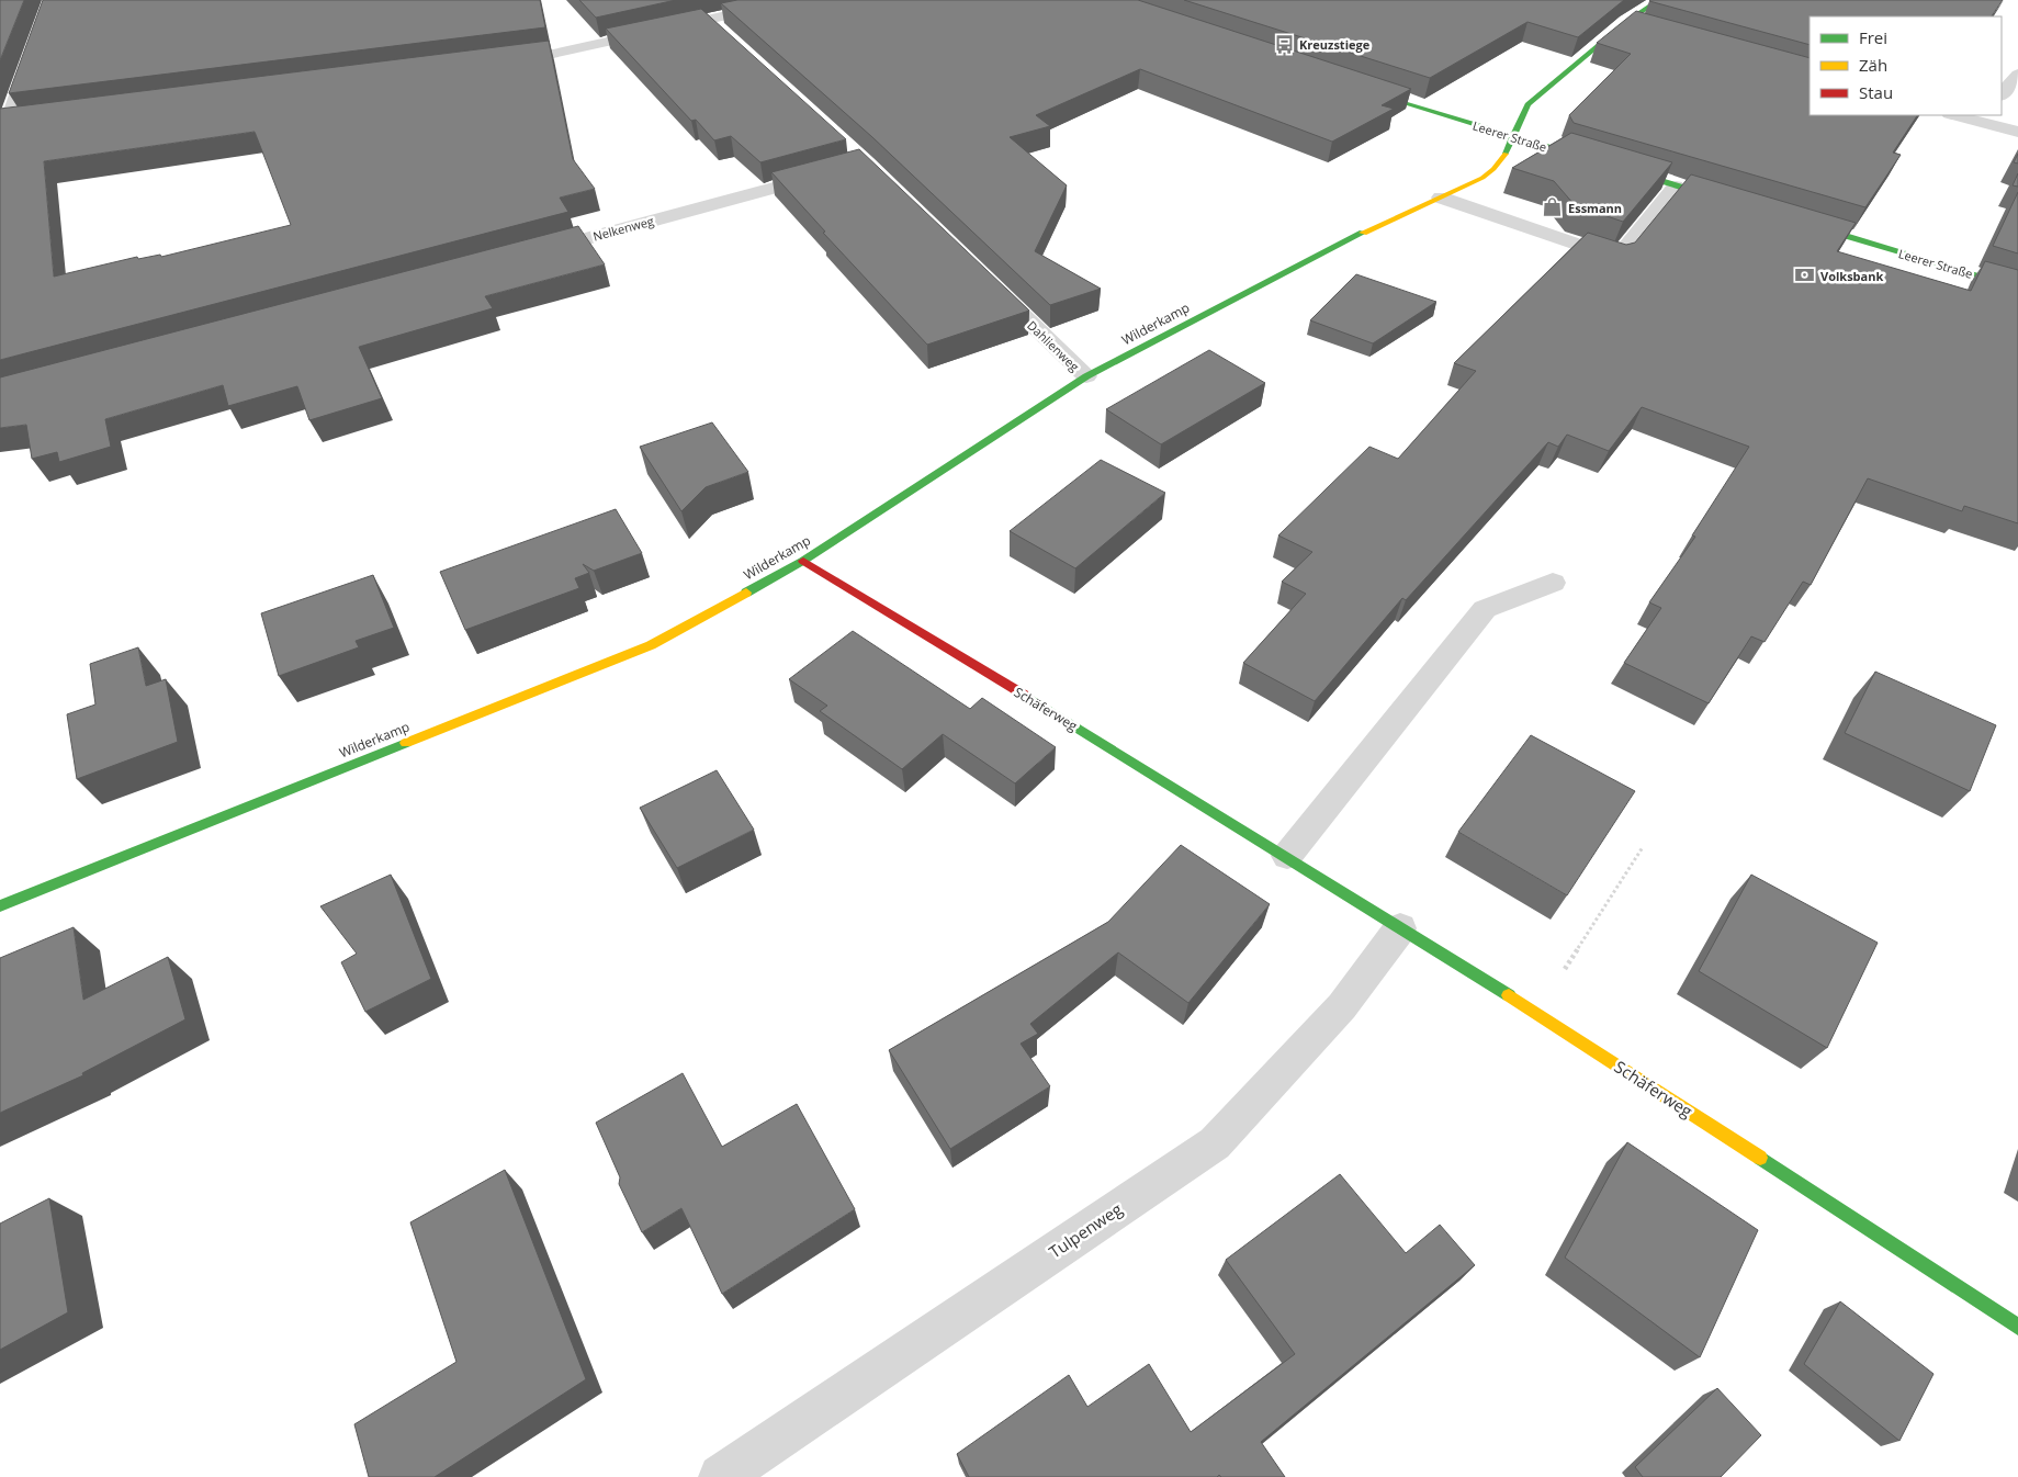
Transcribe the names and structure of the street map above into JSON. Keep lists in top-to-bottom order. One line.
{"streets":{"street":["Leerer Straße","Nelkenweg","Wilderkamp","Dahlienweg","Schäferweg","Tulpenweg"]},"crossings":[["Leerer Straße","Wilderkamp"],["Wilderkamp","Dahlienweg"],["Wilderkamp","Schäferweg"],["Schäferweg","Tulpenweg"]],"places":{"bus stop":["Kreuzstiege"],"shop":["Essmann"],"bank":["Volksbank"]},"legend":["Frei","Zäh","Stau"]}
